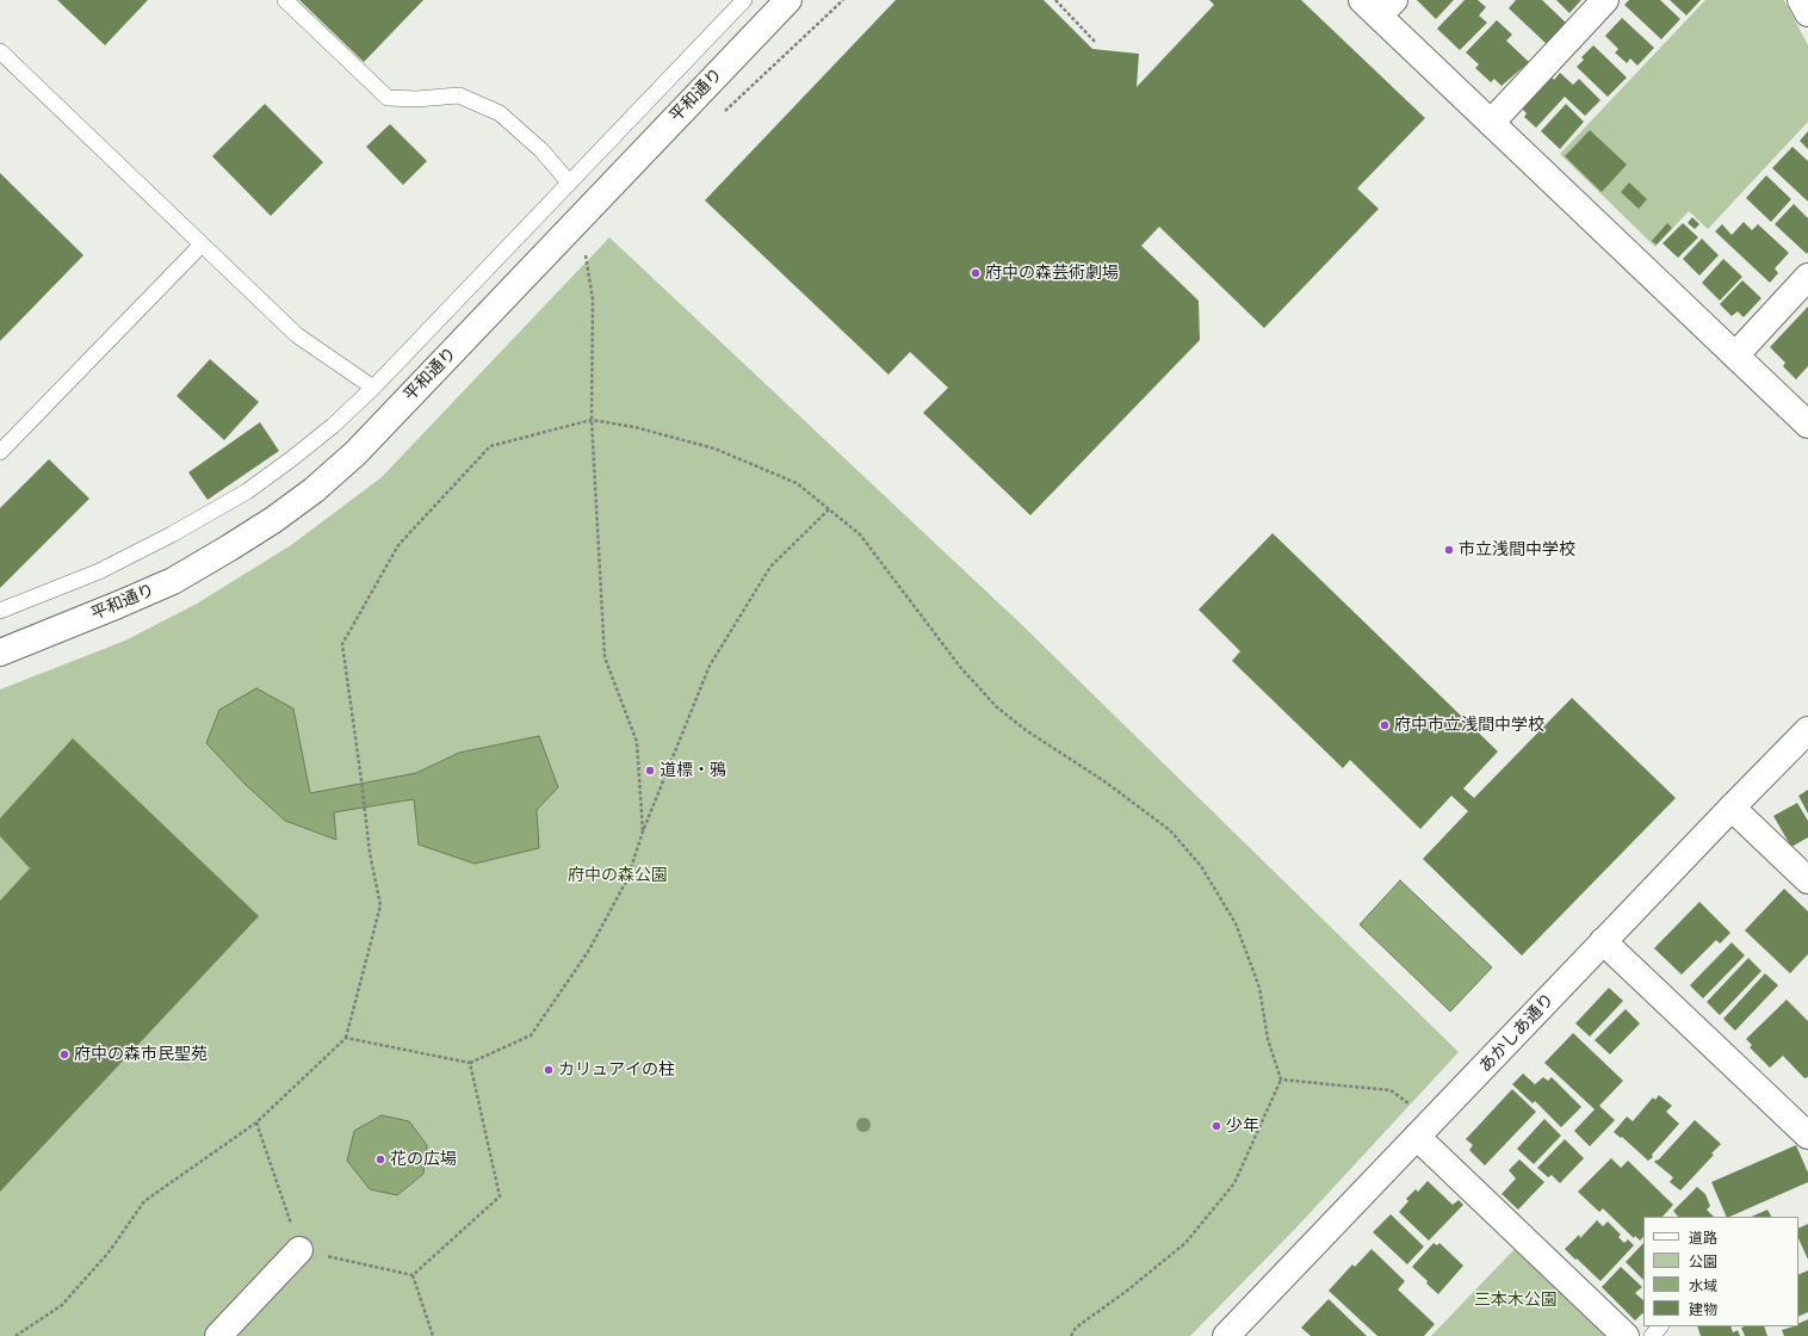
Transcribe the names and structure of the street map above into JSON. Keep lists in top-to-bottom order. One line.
{"streets":{"street":["平和通り","あかしあ通り"]},"parks":["府中の森公園","三本木公園"],"places":["府中の森芸術劇場","市立浅間中学校","府中市立浅間中学校","道標・鴉","府中の森市民聖苑","カリュアイの柱","少年","花の広場"],"legend":["道路","公園","水域","建物"]}
